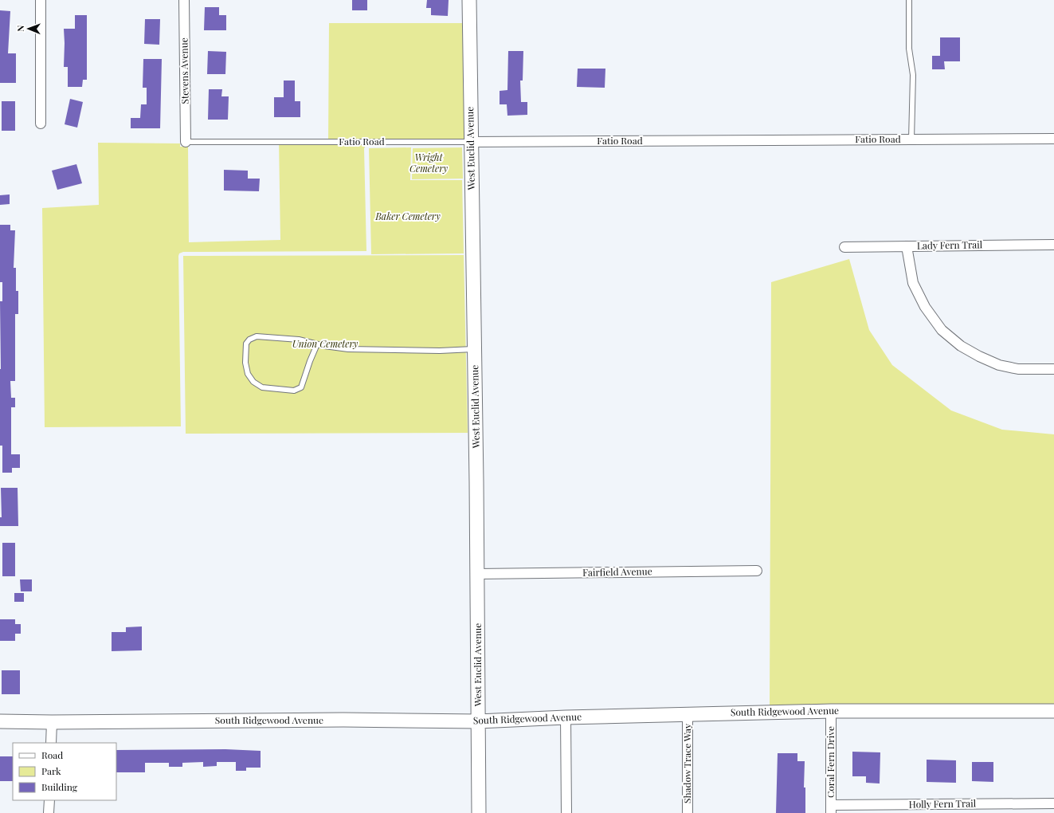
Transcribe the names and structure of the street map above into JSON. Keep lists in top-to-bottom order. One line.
{"streets":{"street":["Stevens Avenue","Fatio Road","West Euclid Avenue","Lady Fern Trail","Fairfield Avenue","South Ridgewood Avenue","Coral Fern Drive","Shadow Trace Way","Holly Fern Trail"]},"crossings":[["Stevens Avenue","Fatio Road"],["Fatio Road","West Euclid Avenue"],["West Euclid Avenue","Fairfield Avenue"],["West Euclid Avenue","South Ridgewood Avenue"],["South Ridgewood Avenue","Coral Fern Drive"],["South Ridgewood Avenue","Shadow Trace Way"],["Coral Fern Drive","Holly Fern Trail"]],"parks":["Wright Cemetery","Baker Cemetery","Union Cemetery"],"legend":["Road","Park","Building"],"north":"left"}
